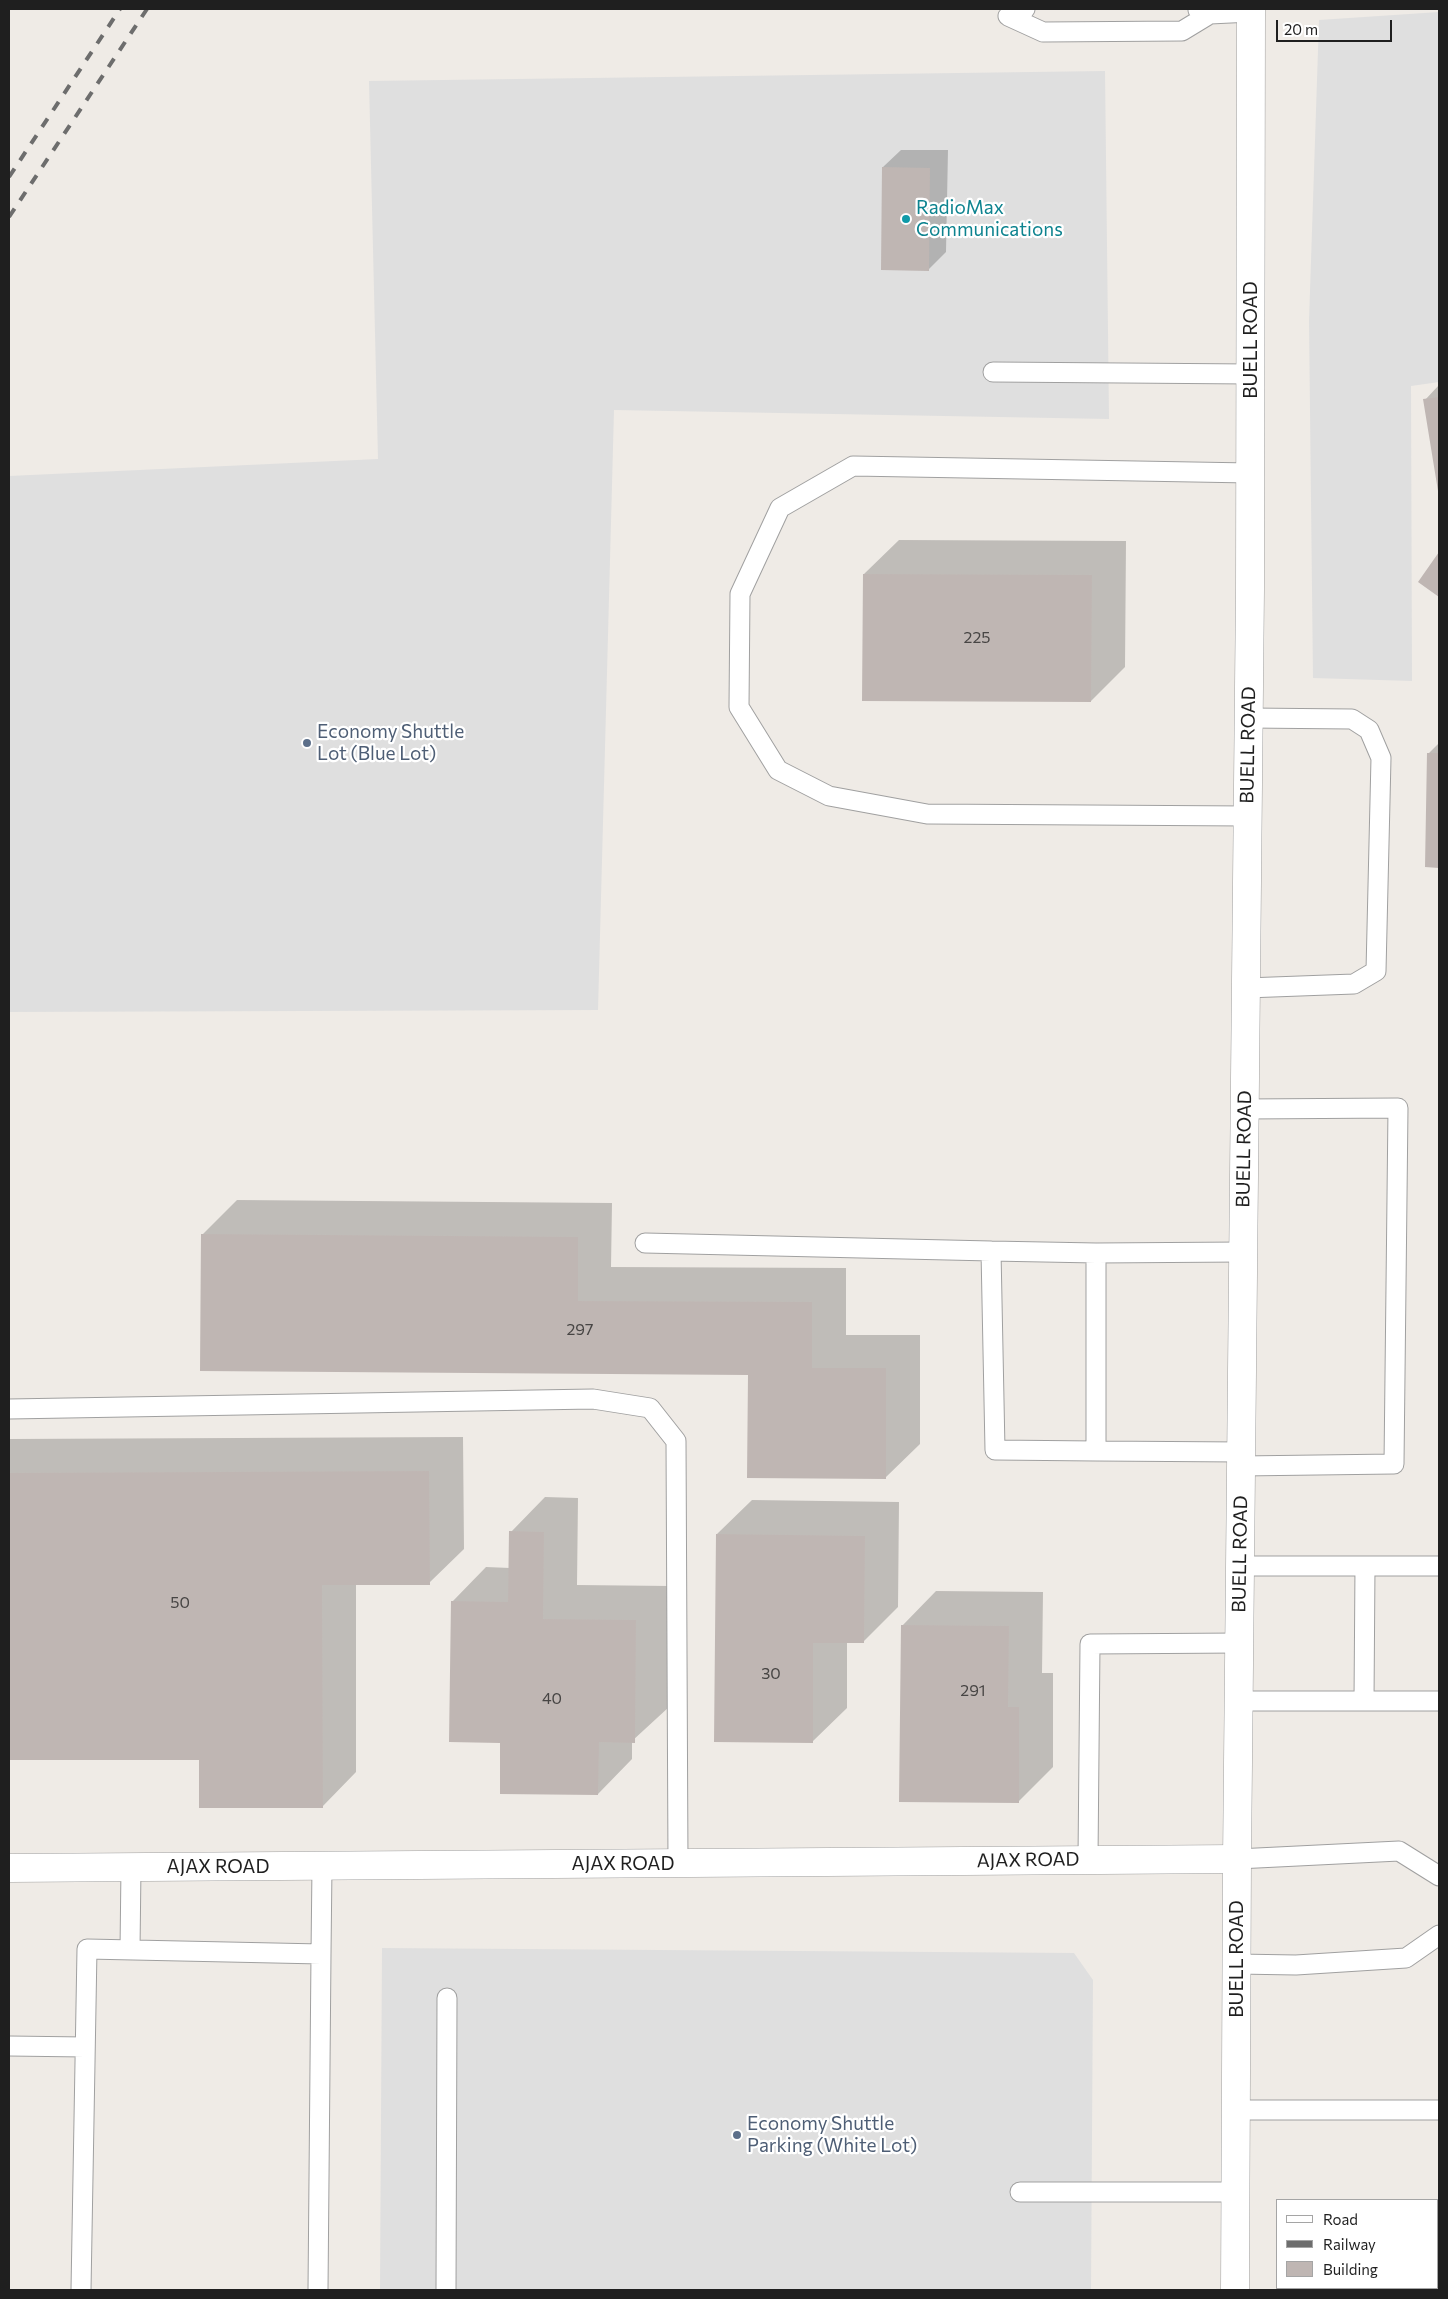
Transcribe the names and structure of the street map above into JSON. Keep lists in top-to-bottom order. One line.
{"streets":{"street":["BUELL ROAD","AJAX ROAD"]},"crossings":[["BUELL ROAD","AJAX ROAD"]],"places":["RadioMax Communications","Economy Shuttle Lot (Blue Lot)","Economy Shuttle Parking (White Lot)"],"house_numbers":["225","297","50","30","291","40"],"legend":["Road","Railway","Building"],"scale_bar":"20 m"}
